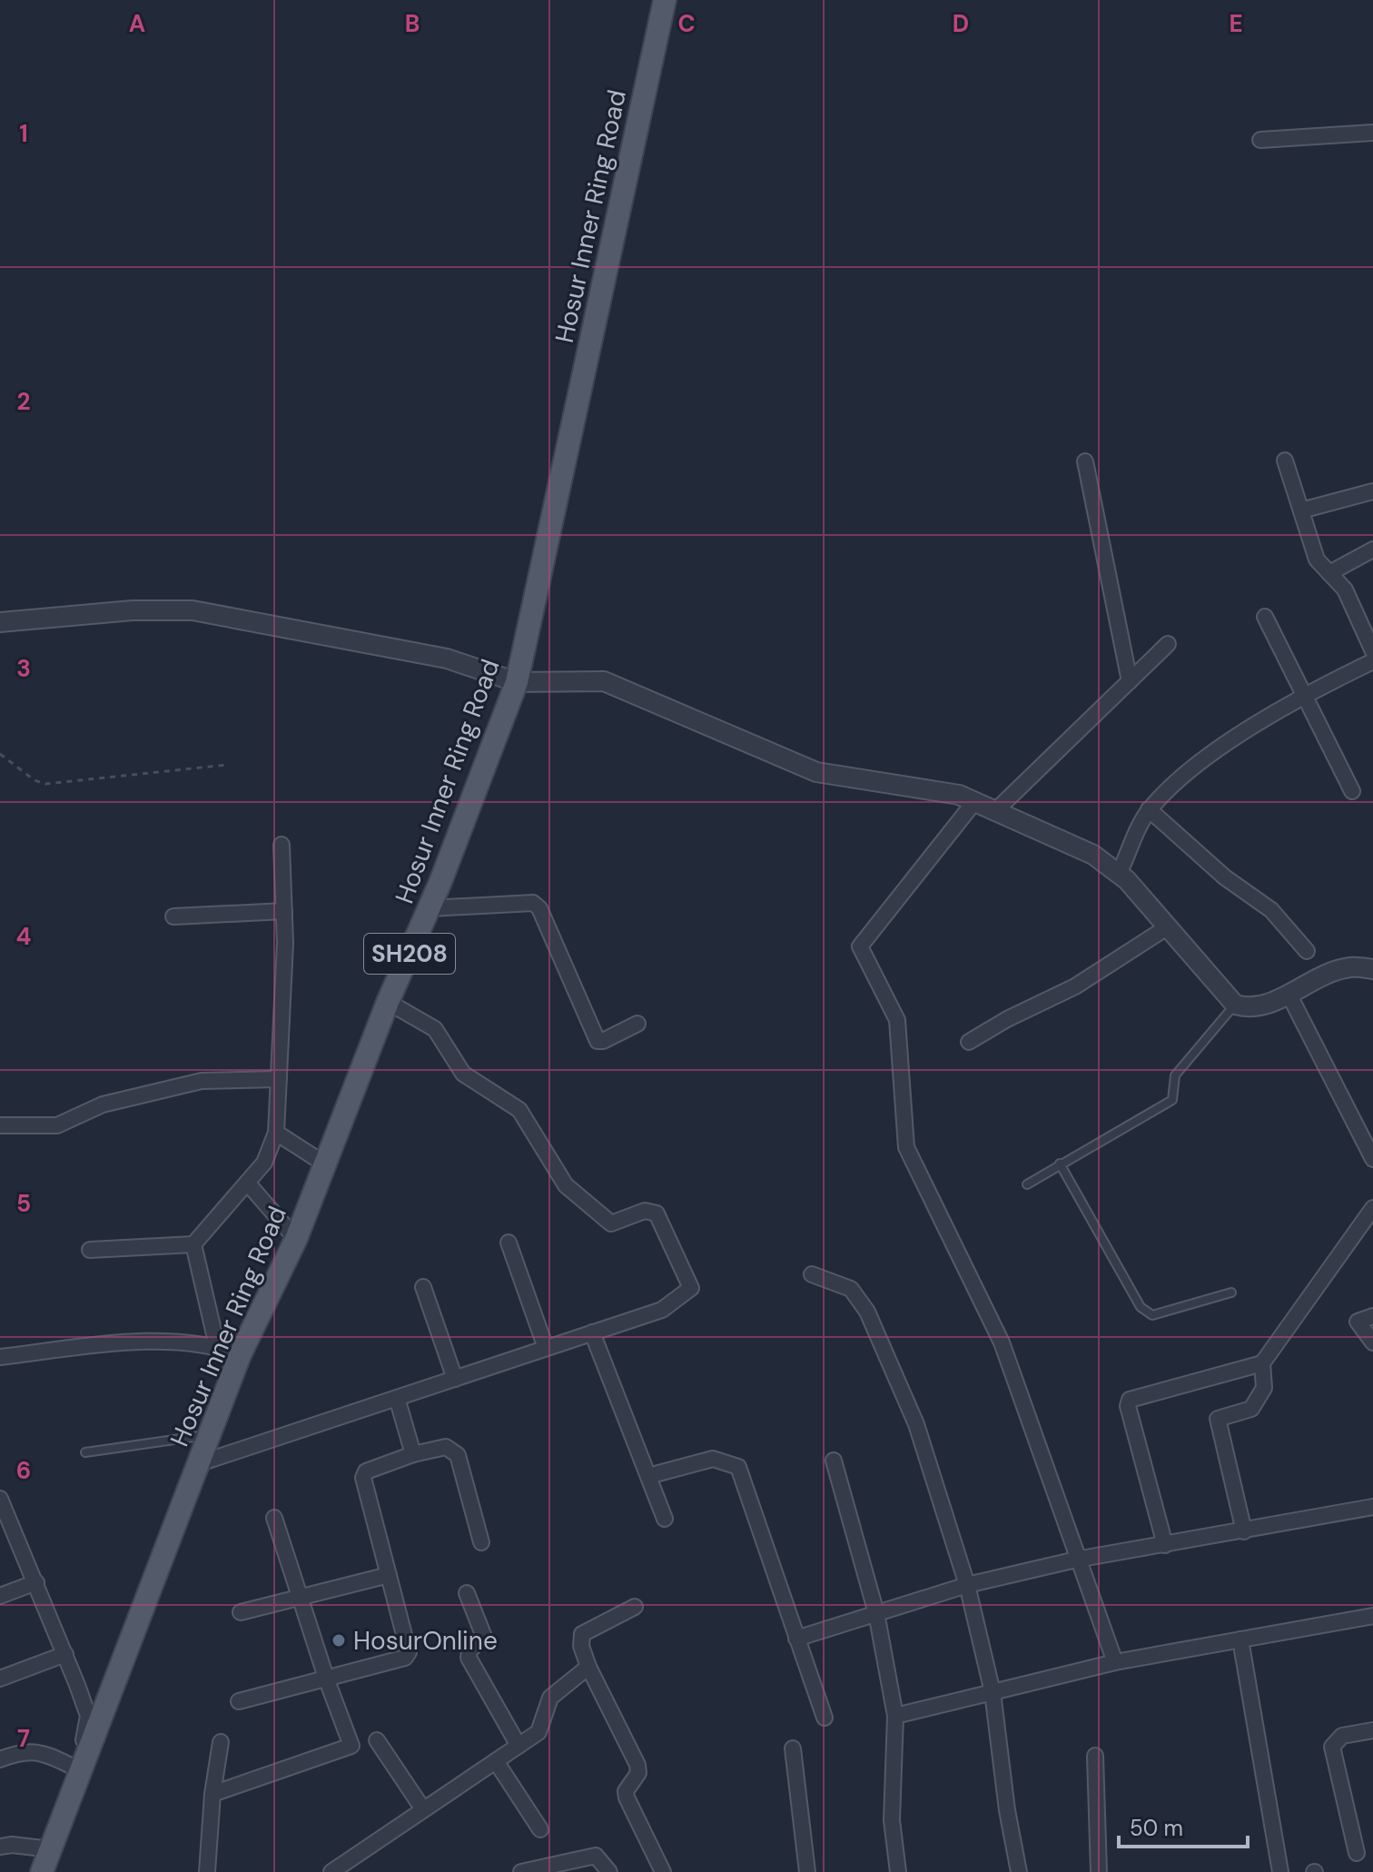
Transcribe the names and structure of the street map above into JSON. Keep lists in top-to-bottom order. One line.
{"streets":{"main road":["Hosur Inner Ring Road","SH208"]},"places":["HosurOnline"],"scale_bar":"50 m","grid":{"columns":["A","B","C","D","E"],"rows":["1","2","3","4","5","6","7"]}}
